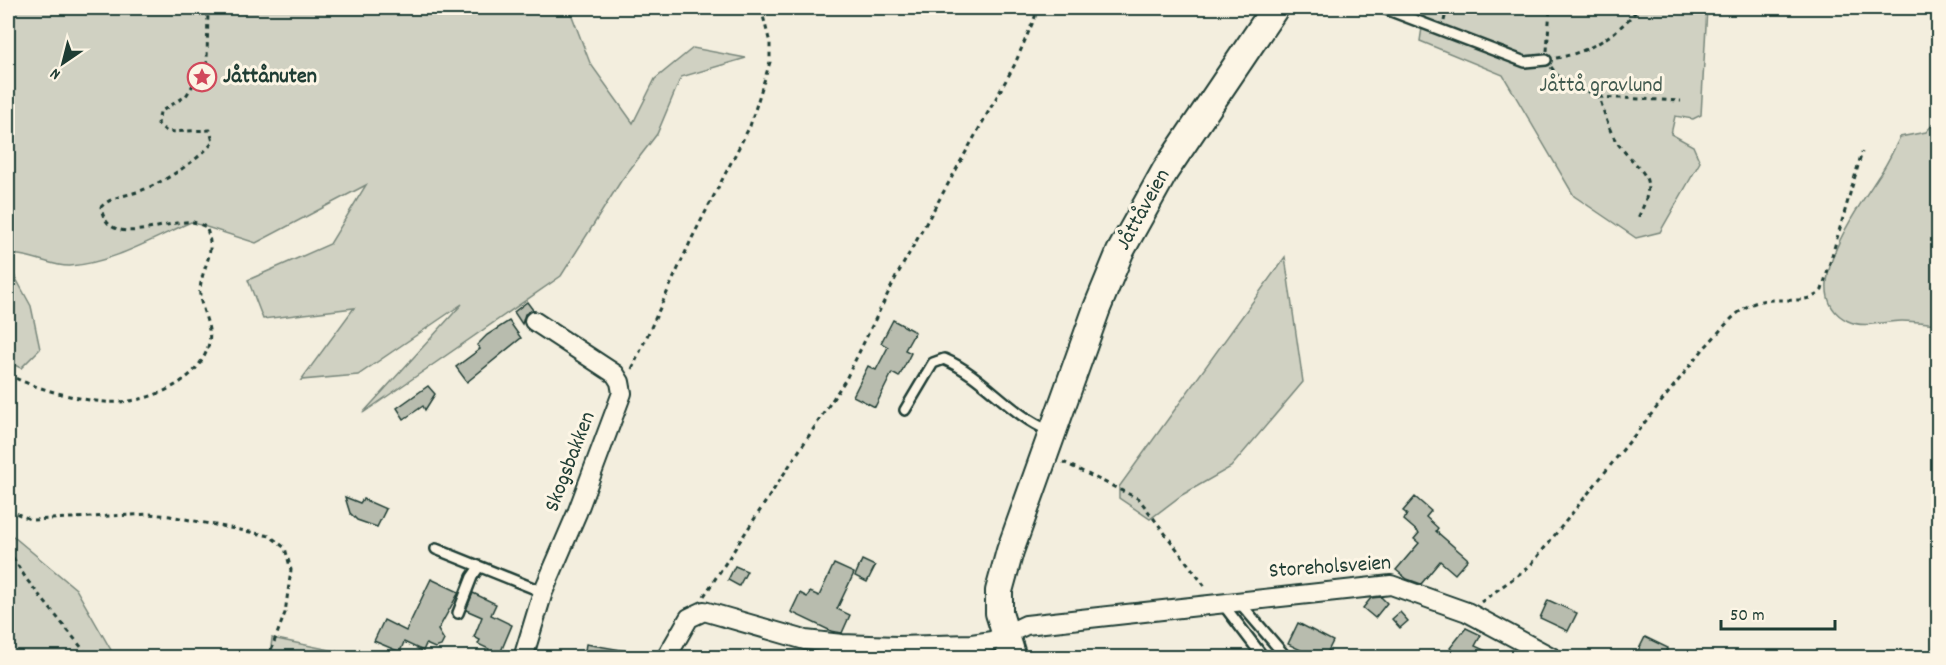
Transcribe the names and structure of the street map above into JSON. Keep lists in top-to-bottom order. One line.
{"streets":{"main road":["Jåttåveien"],"street":["Skogsbakken","Storeholsveien"]},"crossings":[["Jåttåveien","Storeholsveien"]],"parks":["Jåttå gravlund"],"places":{"place":["Jåttånuten"]},"scale_bar":"50 m","north":"bottom left"}
